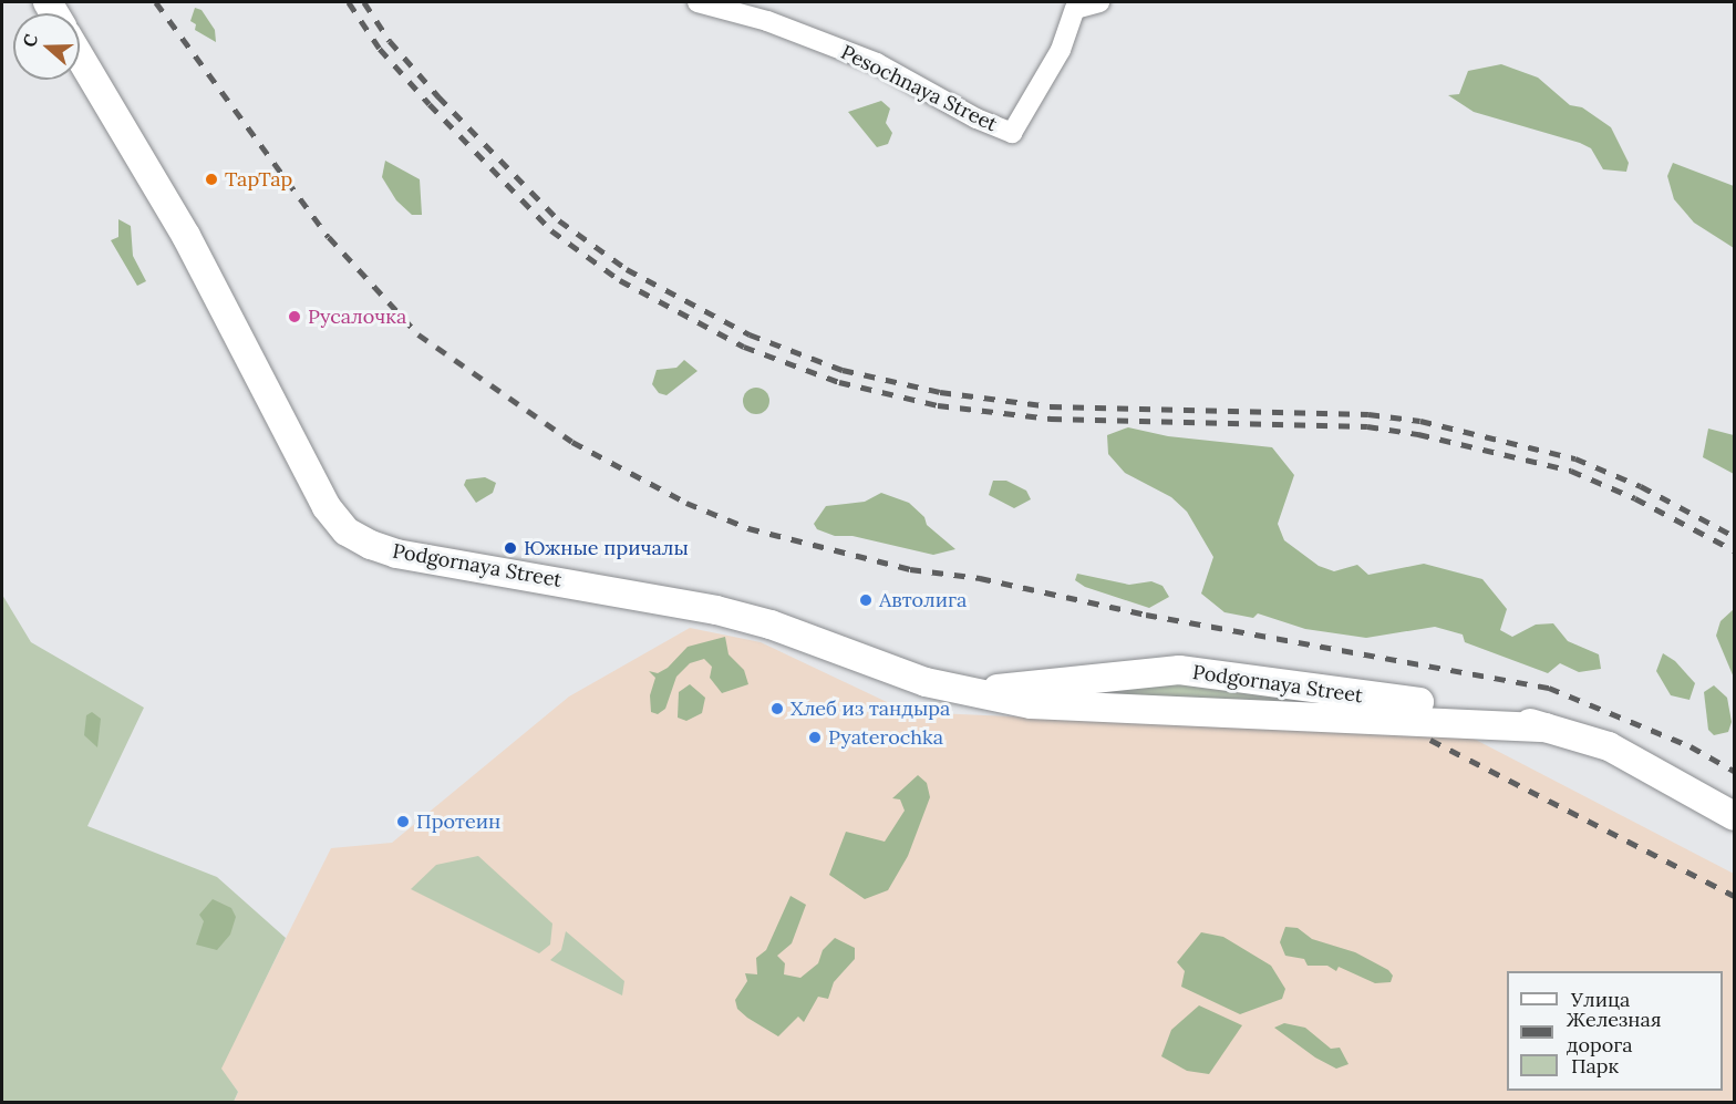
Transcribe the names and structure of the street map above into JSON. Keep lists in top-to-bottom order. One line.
{"streets":{"main road":["Podgornaya Street"],"street":["Pesochnaya Street"]},"places":["ТарТар","Русалочка","Южные причалы","Автолига","Хлеб из тандыра","Pyaterochka","Протеин"],"legend":["Улица","Железная дорога","Парк"],"north":"left"}
